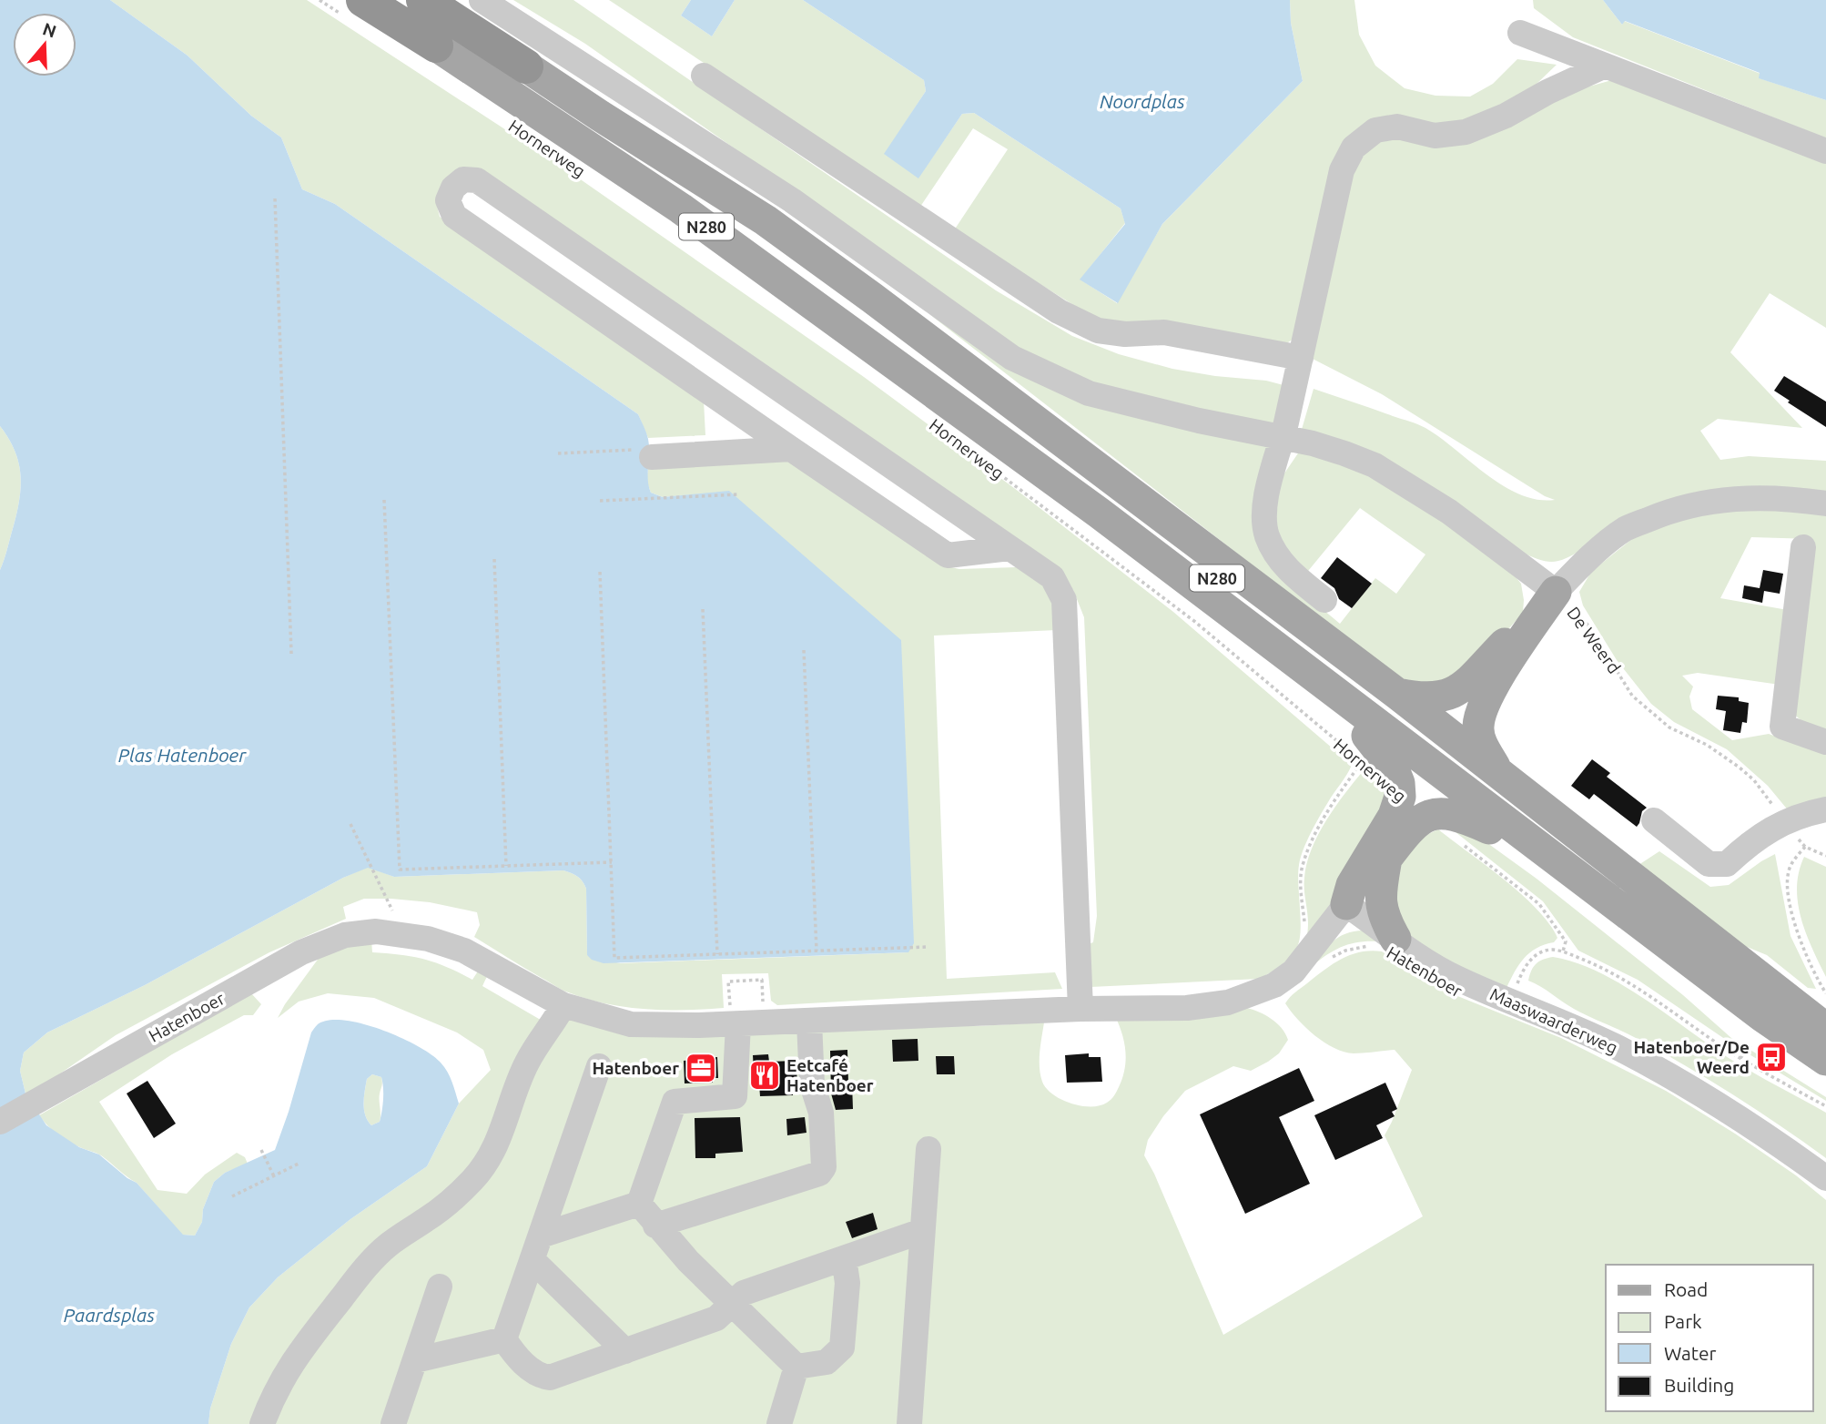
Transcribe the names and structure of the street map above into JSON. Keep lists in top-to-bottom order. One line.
{"streets":{"highway":["Hornerweg","N280"],"street":["De Weerd","Hatenboer","Maaswaarderweg"]},"crossings":[["Hatenboer","Maaswaarderweg"]],"water":["Noordplas","Plas Hatenboer","Paardsplas"],"places":{"bus stop":["Hatenboer/De Weerd"],"office":["Hatenboer"],"restaurant":["Eetcafé Hatenboer"]},"legend":["Road","Park","Water","Building"],"north":"top"}
